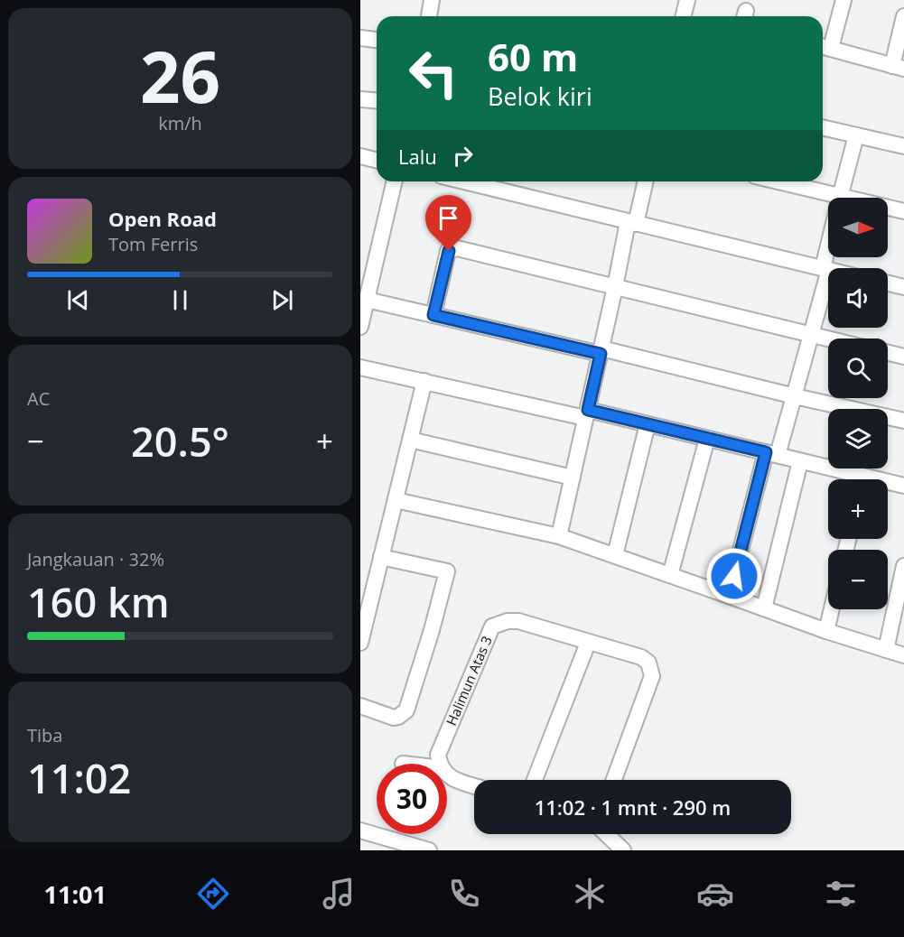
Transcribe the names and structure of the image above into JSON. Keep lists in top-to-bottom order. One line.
{"streets":{"street":["Halimun Atas 3"]},"north":"right","page":{"tile":[["26","km/h"],"AC",["Jangkauan · 32%","160 km"],["Tiba","11:02"]],"turn":["60 m","Belok kiri"],"then":"Lalu","map_buttons":["+","−"],"song":["Open Road","Tom Ferris"],"heat":["−","20.5°","+"],"limit":"30","trip":"11:02 · 1 mnt · 290 m","tabs":"11:01"}}
